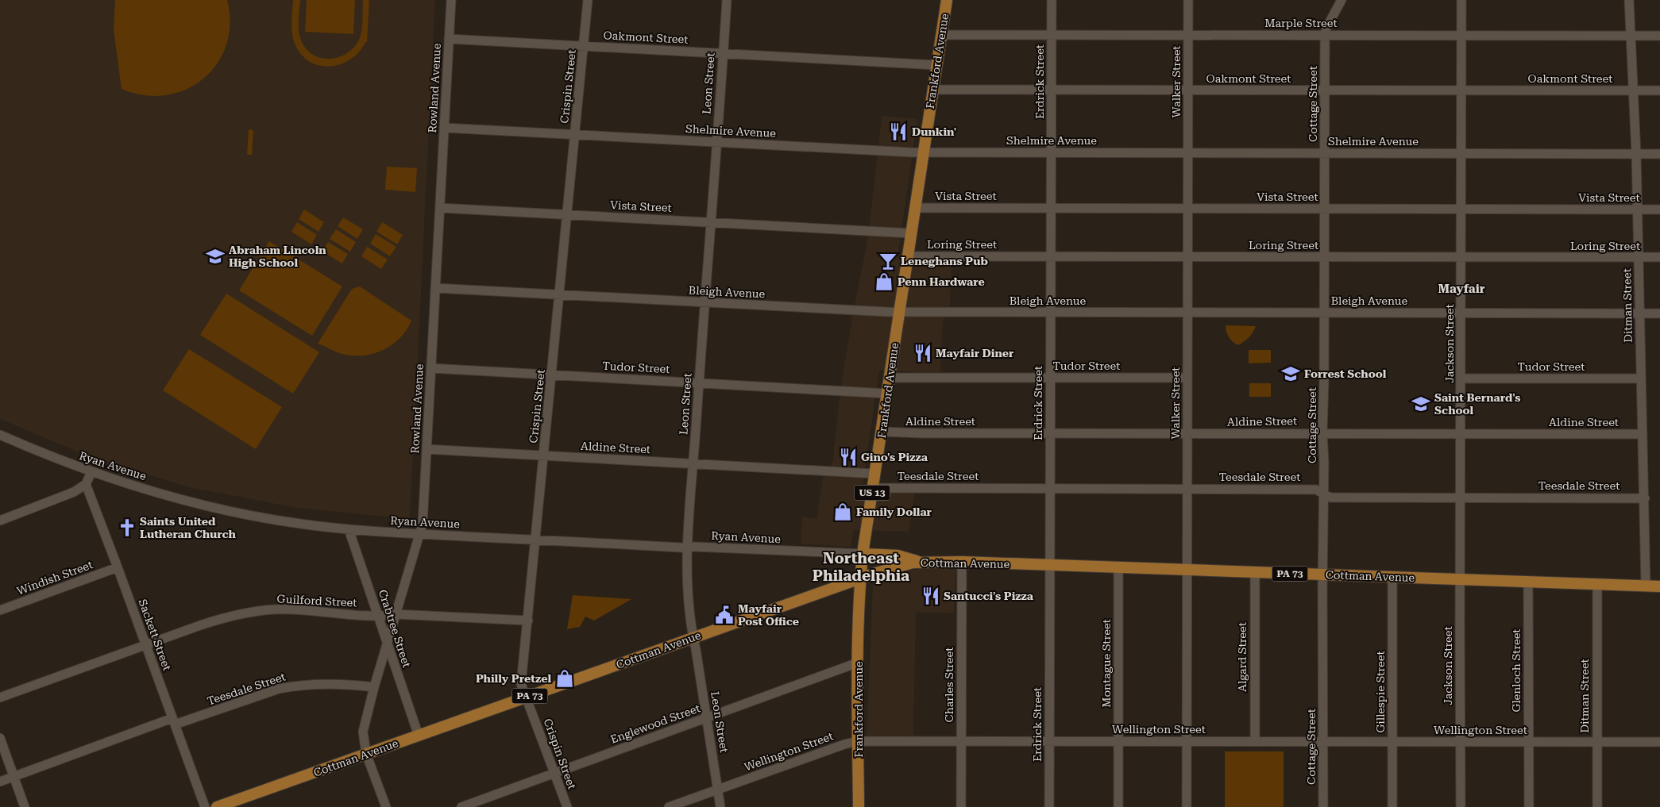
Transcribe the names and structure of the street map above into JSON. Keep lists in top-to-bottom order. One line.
{"streets":{"main road":["Frankford Avenue","US 13","Cottman Avenue","PA 73"],"street":["Marple Street","Oakmont Street","Erdrick Street","Walker Street","Leon Street","Crispin Street","Rowland Avenue","Cottage Street","Shelmire Avenue","Vista Street","Loring Street","Bleigh Avenue","Ditman Street","Jackson Street","Tudor Street","Aldine Street","Ryan Avenue","Teesdale Street","Windish Street","Guilford Street","Crabtree Street","Sackett Street","Algard Street","Montague Street","Glenloch Street","Charles Street","Gillespie Street","Englewood Street","Wellington Street"]},"crossings":[["Marple Street","Frankford Avenue"],["Marple Street","Erdrick Street"],["Marple Street","Walker Street"],["Marple Street","Cottage Street"],["Marple Street","Ditman Street"],["Marple Street","Jackson Street"],["Oakmont Street","Frankford Avenue"],["Oakmont Street","Erdrick Street"],["Oakmont Street","Walker Street"],["Oakmont Street","Leon Street"],["Oakmont Street","Crispin Street"],["Oakmont Street","Rowland Avenue"],["Oakmont Street","Cottage Street"],["Oakmont Street","Ditman Street"],["Oakmont Street","Jackson Street"],["Frankford Avenue","Shelmire Avenue"],["Frankford Avenue","Vista Street"],["Frankford Avenue","Loring Street"],["Frankford Avenue","Bleigh Avenue"],["Frankford Avenue","Tudor Street"],["Frankford Avenue","Aldine Street"],["Frankford Avenue","Ryan Avenue"],["Frankford Avenue","Teesdale Street"],["Frankford Avenue","Cottman Avenue"],["Frankford Avenue","Englewood Street"],["Frankford Avenue","Wellington Street"],["Erdrick Street","Shelmire Avenue"],["Erdrick Street","Vista Street"],["Erdrick Street","Loring Street"],["Erdrick Street","Bleigh Avenue"],["Erdrick Street","Tudor Street"],["Erdrick Street","Aldine Street"],["Erdrick Street","Teesdale Street"],["Erdrick Street","Cottman Avenue"],["Erdrick Street","Wellington Street"],["Walker Street","Shelmire Avenue"],["Walker Street","Vista Street"],["Walker Street","Loring Street"],["Walker Street","Bleigh Avenue"],["Walker Street","Tudor Street"],["Walker Street","Aldine Street"],["Walker Street","Teesdale Street"],["Walker Street","Cottman Avenue"],["Walker Street","Wellington Street"],["Leon Street","Shelmire Avenue"],["Leon Street","Vista Street"],["Leon Street","Bleigh Avenue"],["Leon Street","Tudor Street"],["Leon Street","Aldine Street"],["Leon Street","Ryan Avenue"],["Leon Street","Cottman Avenue"],["Leon Street","Englewood Street"],["Leon Street","Wellington Street"],["Crispin Street","Shelmire Avenue"],["Crispin Street","Vista Street"],["Crispin Street","Bleigh Avenue"],["Crispin Street","Tudor Street"],["Crispin Street","Aldine Street"],["Crispin Street","Ryan Avenue"],["Crispin Street","Cottman Avenue"],["Crispin Street","Guilford Street"],["Crispin Street","Englewood Street"],["Rowland Avenue","Shelmire Avenue"],["Rowland Avenue","Vista Street"],["Rowland Avenue","Bleigh Avenue"],["Rowland Avenue","Tudor Street"],["Rowland Avenue","Aldine Street"],["Rowland Avenue","Ryan Avenue"],["Rowland Avenue","Teesdale Street"],["Rowland Avenue","Cottman Avenue"],["Rowland Avenue","Guilford Street"],["Rowland Avenue","Crabtree Street"],["Cottage Street","Shelmire Avenue"],["Cottage Street","Vista Street"],["Cottage Street","Loring Street"],["Cottage Street","Bleigh Avenue"],["Cottage Street","Aldine Street"],["Cottage Street","Teesdale Street"],["Cottage Street","Cottman Avenue"],["Cottage Street","Wellington Street"],["Shelmire Avenue","Ditman Street"],["Shelmire Avenue","Jackson Street"],["Vista Street","Ditman Street"],["Vista Street","Jackson Street"],["Loring Street","Ditman Street"],["Loring Street","Jackson Street"],["Bleigh Avenue","Ditman Street"],["Bleigh Avenue","Jackson Street"],["Ditman Street","Tudor Street"],["Ditman Street","Aldine Street"],["Ditman Street","Teesdale Street"],["Ditman Street","Cottman Avenue"],["Ditman Street","Wellington Street"],["Jackson Street","Tudor Street"],["Jackson Street","Aldine Street"],["Jackson Street","Teesdale Street"],["Jackson Street","Cottman Avenue"],["Jackson Street","Wellington Street"],["Ryan Avenue","Crabtree Street"],["Teesdale Street","Sackett Street"],["Cottman Avenue","Crabtree Street"],["Cottman Avenue","Algard Street"],["Cottman Avenue","Montague Street"],["Cottman Avenue","Glenloch Street"],["Cottman Avenue","Charles Street"],["Cottman Avenue","Gillespie Street"],["Windish Street","Sackett Street"],["Guilford Street","Crabtree Street"],["Guilford Street","Sackett Street"],["Algard Street","Wellington Street"],["Montague Street","Wellington Street"],["Glenloch Street","Wellington Street"],["Charles Street","Wellington Street"],["Gillespie Street","Wellington Street"]],"districts":["Mayfair","Northeast Philadelphia"],"places":{"restaurant":["Dunkin'","Mayfair Diner","Gino's Pizza","Santucci's Pizza"],"school or university":["Abraham Lincoln High School","Forrest School","Saint Bernard's School"],"bar":["Leneghans Pub"],"shop":["Penn Hardware","Family Dollar","Philly Pretzel"],"church":["Saints United Lutheran Church"],"public building":["Mayfair Post Office"]}}
